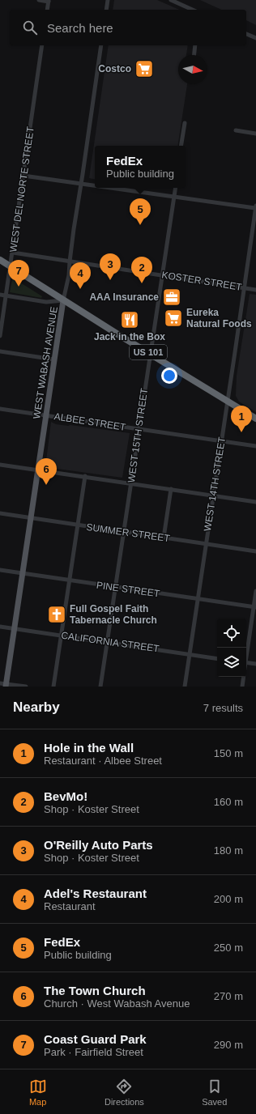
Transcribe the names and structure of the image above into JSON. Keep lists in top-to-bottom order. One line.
{"streets":{"highway":["US 101"],"main road":["WEST WABASH AVENUE"],"street":["WEST DEL NORTE STREET","KOSTER STREET","ALBEE STREET","WEST 15TH STREET","WEST 14TH STREET","SUMMER STREET","PINE STREET","CALIFORNIA STREET"]},"crossings":[["WEST DEL NORTE STREET","KOSTER STREET"],["WEST DEL NORTE STREET","US 101"],["KOSTER STREET","WEST WABASH AVENUE"],["KOSTER STREET","WEST 15TH STREET"],["KOSTER STREET","WEST 14TH STREET"],["US 101","WEST WABASH AVENUE"],["US 101","WEST 15TH STREET"],["US 101","WEST 14TH STREET"],["WEST WABASH AVENUE","ALBEE STREET"],["WEST WABASH AVENUE","SUMMER STREET"],["WEST WABASH AVENUE","PINE STREET"],["WEST WABASH AVENUE","CALIFORNIA STREET"],["ALBEE STREET","WEST 15TH STREET"],["ALBEE STREET","WEST 14TH STREET"],["WEST 15TH STREET","SUMMER STREET"],["WEST 15TH STREET","PINE STREET"],["WEST 15TH STREET","CALIFORNIA STREET"],["WEST 14TH STREET","SUMMER STREET"],["WEST 14TH STREET","PINE STREET"],["WEST 14TH STREET","CALIFORNIA STREET"]],"places":{"supermarket":["Costco","Eureka Natural Foods"],"office":["AAA Insurance"],"restaurant":["Jack in the Box"],"church":["Full Gospel Faith Tabernacle Church"]},"north":"right","page":{"search":"Search here","popup":["FedEx","Public building"],"pins":["5","3","2","7","4","1","6"],"heading":["Nearby","7 results"],"list":[{"mark":"1","name":"Hole in the Wall","note":"Restaurant · Albee Street","value":"150 m"},{"mark":"2","name":"BevMo!","note":"Shop · Koster Street","value":"160 m"},{"mark":"3","name":"O'Reilly Auto Parts","note":"Shop · Koster Street","value":"180 m"},{"mark":"4","name":"Adel's Restaurant","note":"Restaurant","value":"200 m"},{"mark":"5","name":"FedEx","note":"Public building","value":"250 m"},{"mark":"6","name":"The Town Church","note":"Church · West Wabash Avenue","value":"270 m"},{"mark":"7","name":"Coast Guard Park","note":"Park · Fairfield Street","value":"290 m"}],"nav":["Map","Directions","Saved"]}}
